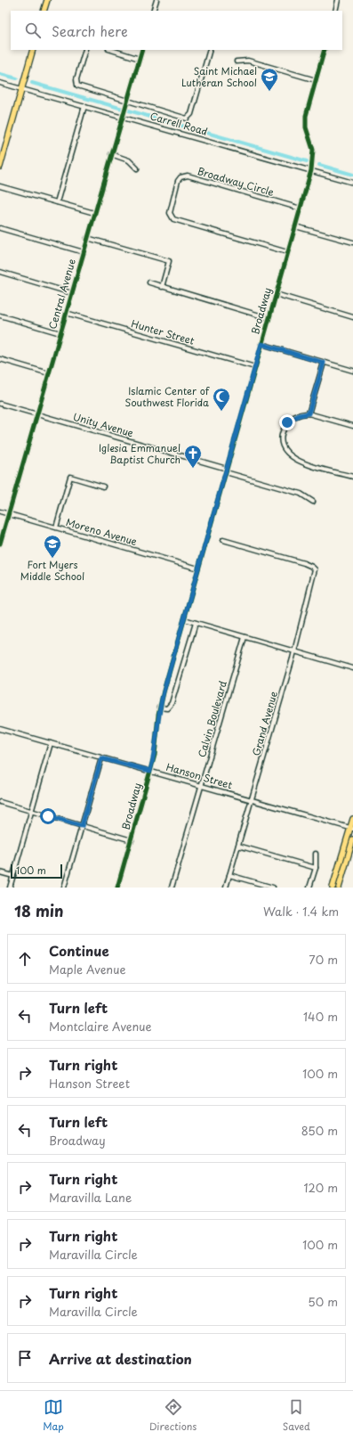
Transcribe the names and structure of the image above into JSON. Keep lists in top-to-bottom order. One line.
{"streets":{"street":["Carrell Road","Broadway Circle","Central Avenue","Broadway","Hunter Street","Unity Avenue","Moreno Avenue","Calvin Boulevard","Grand Avenue","Hanson Street"]},"crossings":[["Carrell Road","Central Avenue"],["Carrell Road","Broadway"],["Broadway Circle","Broadway"],["Central Avenue","Hunter Street"],["Central Avenue","Unity Avenue"],["Central Avenue","Moreno Avenue"],["Broadway","Hunter Street"],["Broadway","Unity Avenue"],["Broadway","Moreno Avenue"],["Broadway","Hanson Street"],["Calvin Boulevard","Hanson Street"],["Grand Avenue","Hanson Street"]],"places":{"school or university":["Saint Michael Lutheran School","Fort Myers Middle School"],"mosque":["Islamic Center of Southwest Florida"],"church":["Iglesia Emmanuel Baptist Church"]},"scale_bar":"100 m","page":{"search":"Search here","scale":"100 m","heading":["18 min","Walk · 1.4 km"],"list":[["Continue","Maple Avenue","70 m"],["Turn left","Montclaire Avenue","140 m"],["Turn right","Hanson Street","100 m"],["Turn left","Broadway","850 m"],["Turn right","Maravilla Lane","120 m"],["Turn right","Maravilla Circle","100 m"],["Turn right","Maravilla Circle","50 m"],"Arrive at destination"],"nav":["Map","Directions","Saved"]}}
